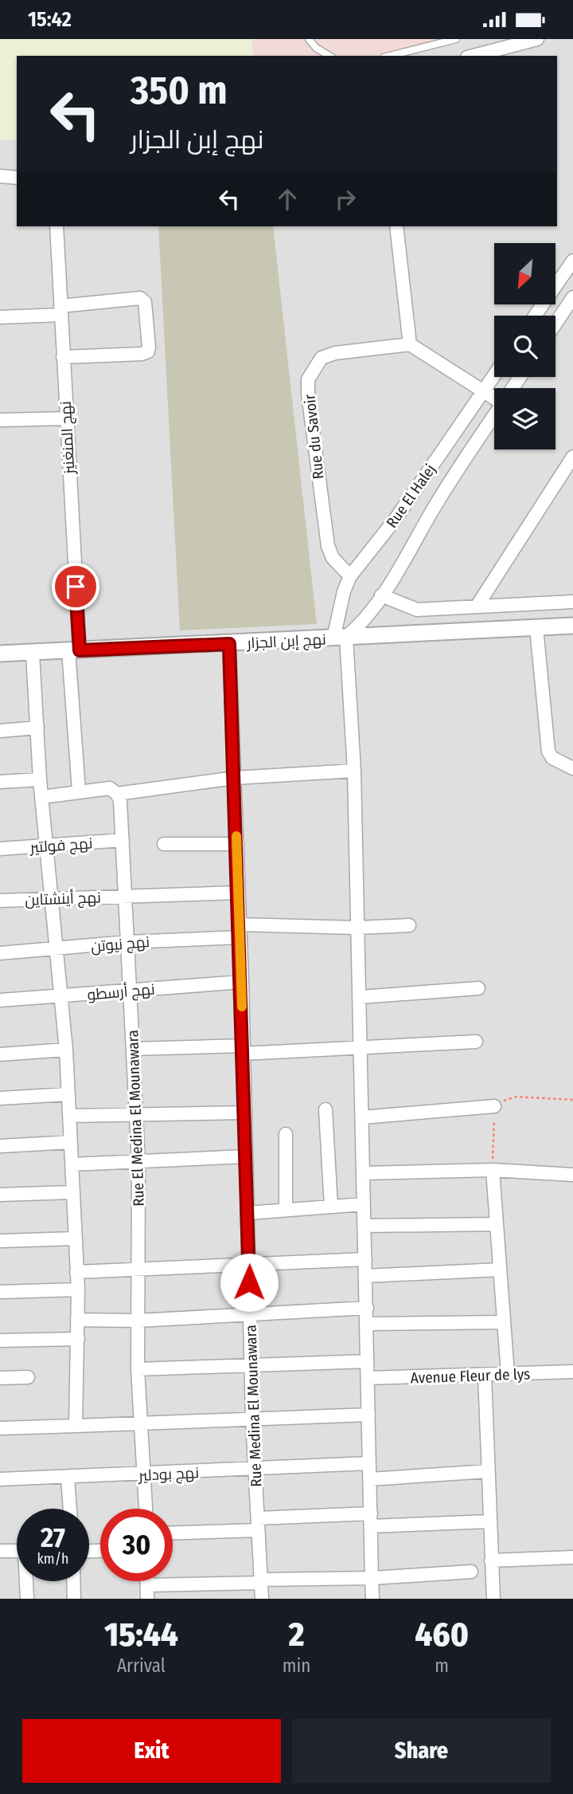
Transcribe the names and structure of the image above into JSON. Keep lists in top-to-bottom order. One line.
{"streets":{"street":["Rue du Savoir","نهج المنغنيز","Rue El Halej","نهج إبن الجزار","نهج فولتير","نهج أينشتاين","نهج نيوتن","نهج أرسطو","Rue El Medina El Mounawara","Avenue Fleur de lys","Rue Medina El Mounawara","نهج بودلير"]},"crossings":[["Rue du Savoir","Rue El Halej"],["نهج المنغنيز","نهج إبن الجزار"],["Rue El Halej","نهج إبن الجزار"],["نهج إبن الجزار","Rue Medina El Mounawara"],["نهج فولتير","Rue El Medina El Mounawara"],["نهج أينشتاين","Rue El Medina El Mounawara"],["نهج أينشتاين","Rue Medina El Mounawara"],["نهج نيوتن","Rue El Medina El Mounawara"],["نهج نيوتن","Rue Medina El Mounawara"],["نهج أرسطو","Rue El Medina El Mounawara"],["نهج أرسطو","Rue Medina El Mounawara"],["Rue El Medina El Mounawara","نهج بودلير"],["Rue Medina El Mounawara","نهج بودلير"]],"north":"bottom left","page":{"status":"15:42","turn":["350 m","نهج إبن الجزار"],"speed":"27 km/h","limit":"30","eta":["15:44","Arrival","2","min","460","m"],"buttons":["Exit","Share"]}}
